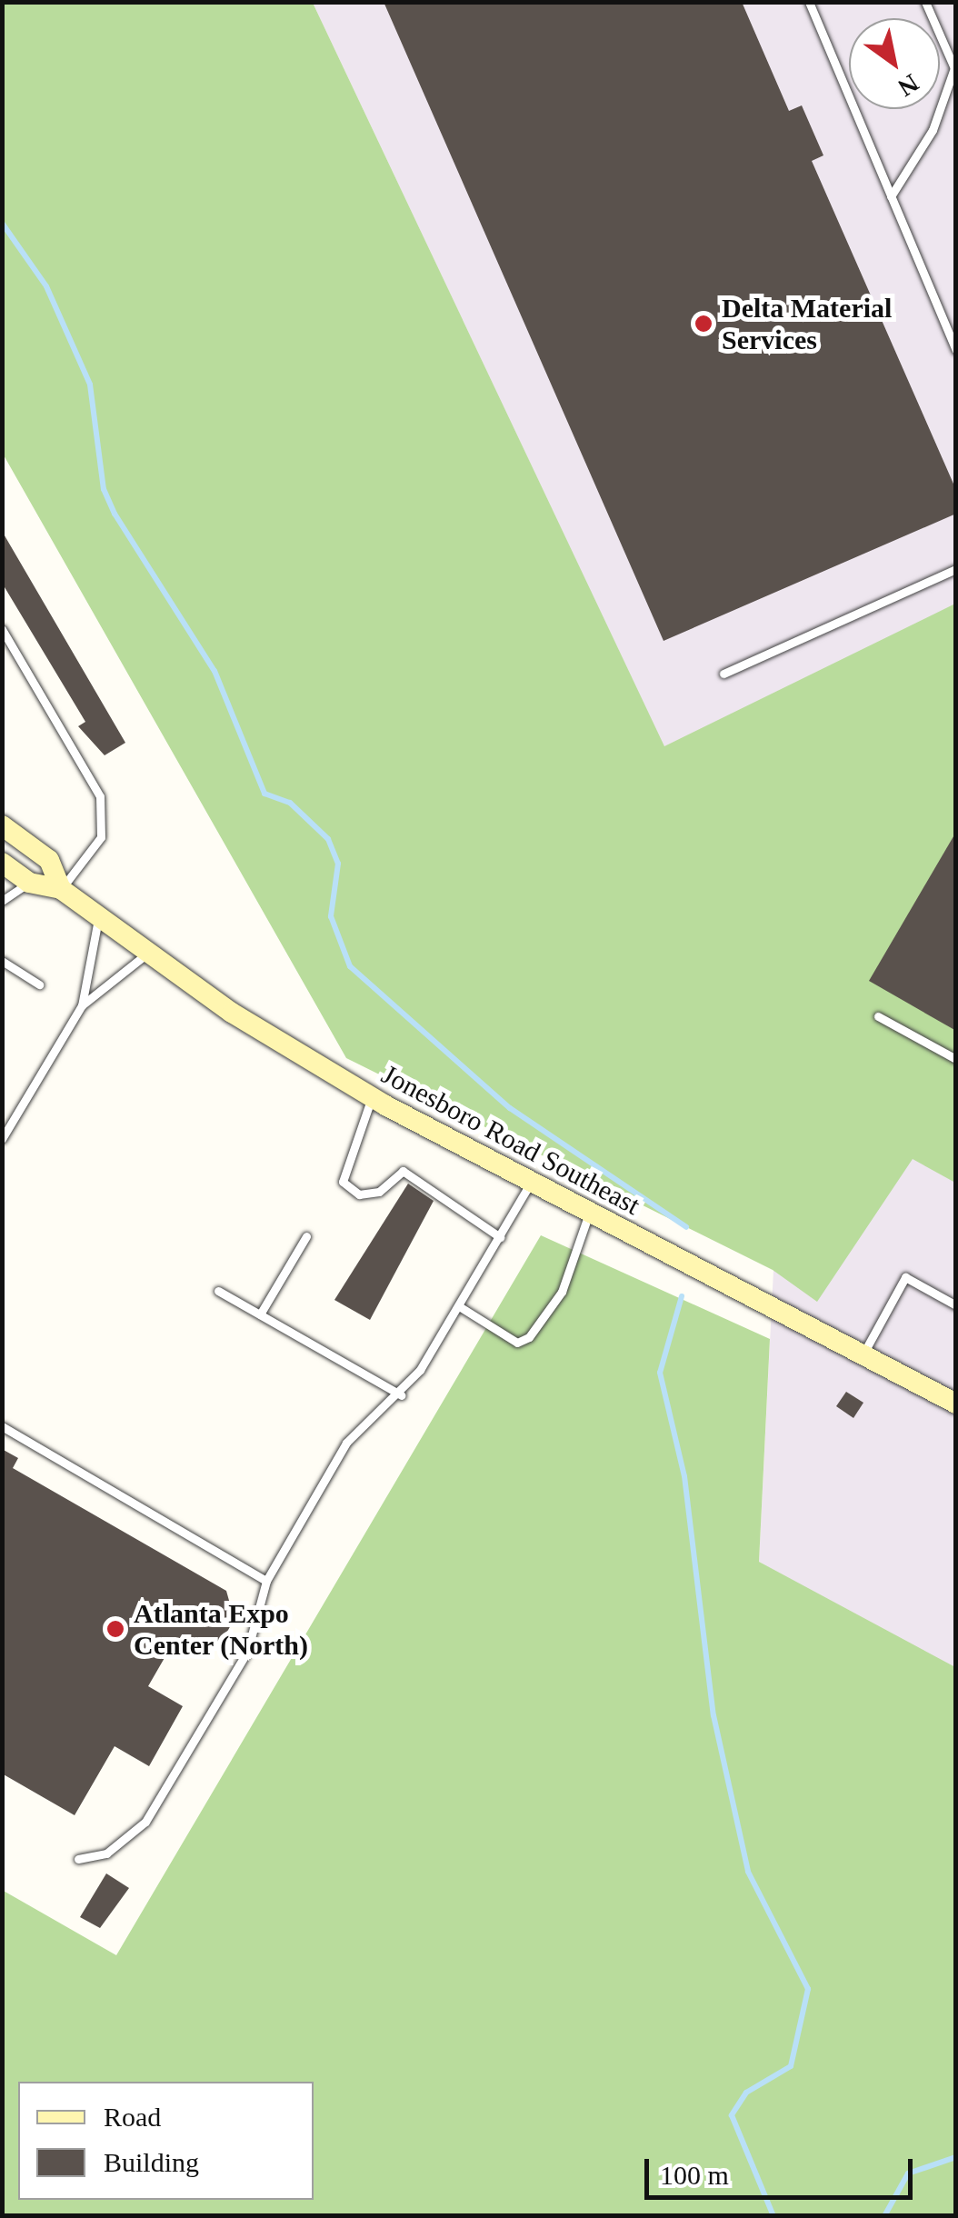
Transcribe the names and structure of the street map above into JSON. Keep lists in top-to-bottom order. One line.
{"streets":{"main road":["Jonesboro Road Southeast"]},"places":["Delta Material Services","Atlanta Expo Center (North)"],"legend":["Road","Building"],"scale_bar":"100 m","north":"bottom right"}
